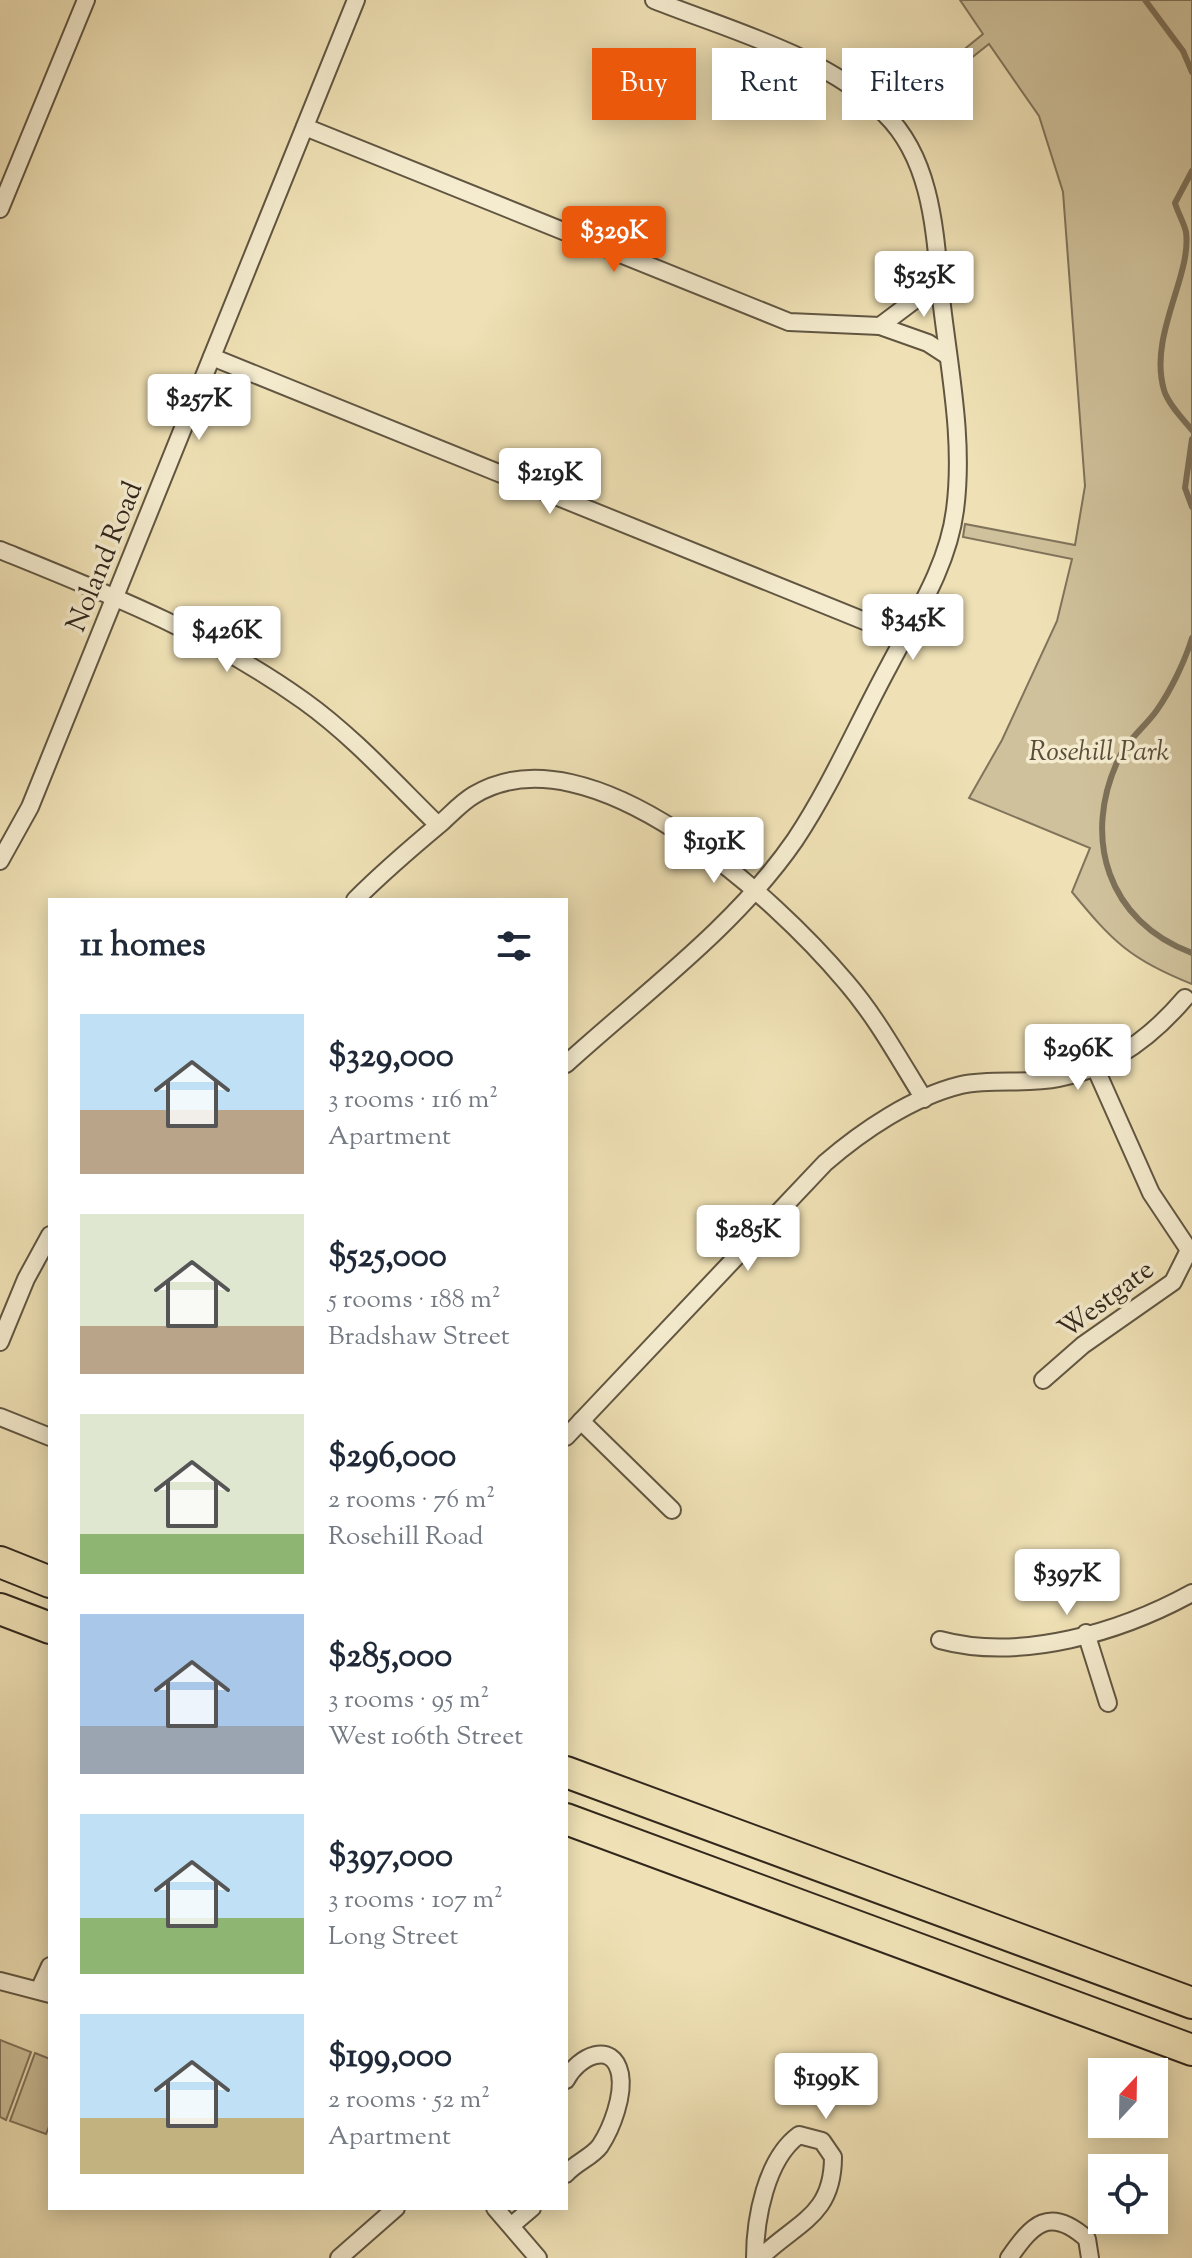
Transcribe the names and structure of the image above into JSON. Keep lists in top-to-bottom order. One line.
{"streets":{"street":["Noland Road","Westgate"]},"parks":["Rosehill Park"],"north":"top","page":{"chip":["Buy","Rent","Filters"],"price":["$329K","$525K","$257K","$219K","$345K","$426K","$191K","$296K","$285K","$397K","$199K"],"heading":"11 homes","list":[{"name":"$329,000","note":"3 rooms · 116 m² · Apartment"},{"name":"$525,000","note":"5 rooms · 188 m² · Bradshaw Street"},{"name":"$296,000","note":"2 rooms · 76 m² · Rosehill Road"},{"name":"$285,000","note":"3 rooms · 95 m² · West 106th Street"},{"name":"$397,000","note":"3 rooms · 107 m² · Long Street"},{"name":"$199,000","note":"2 rooms · 52 m² · Apartment"}]}}
